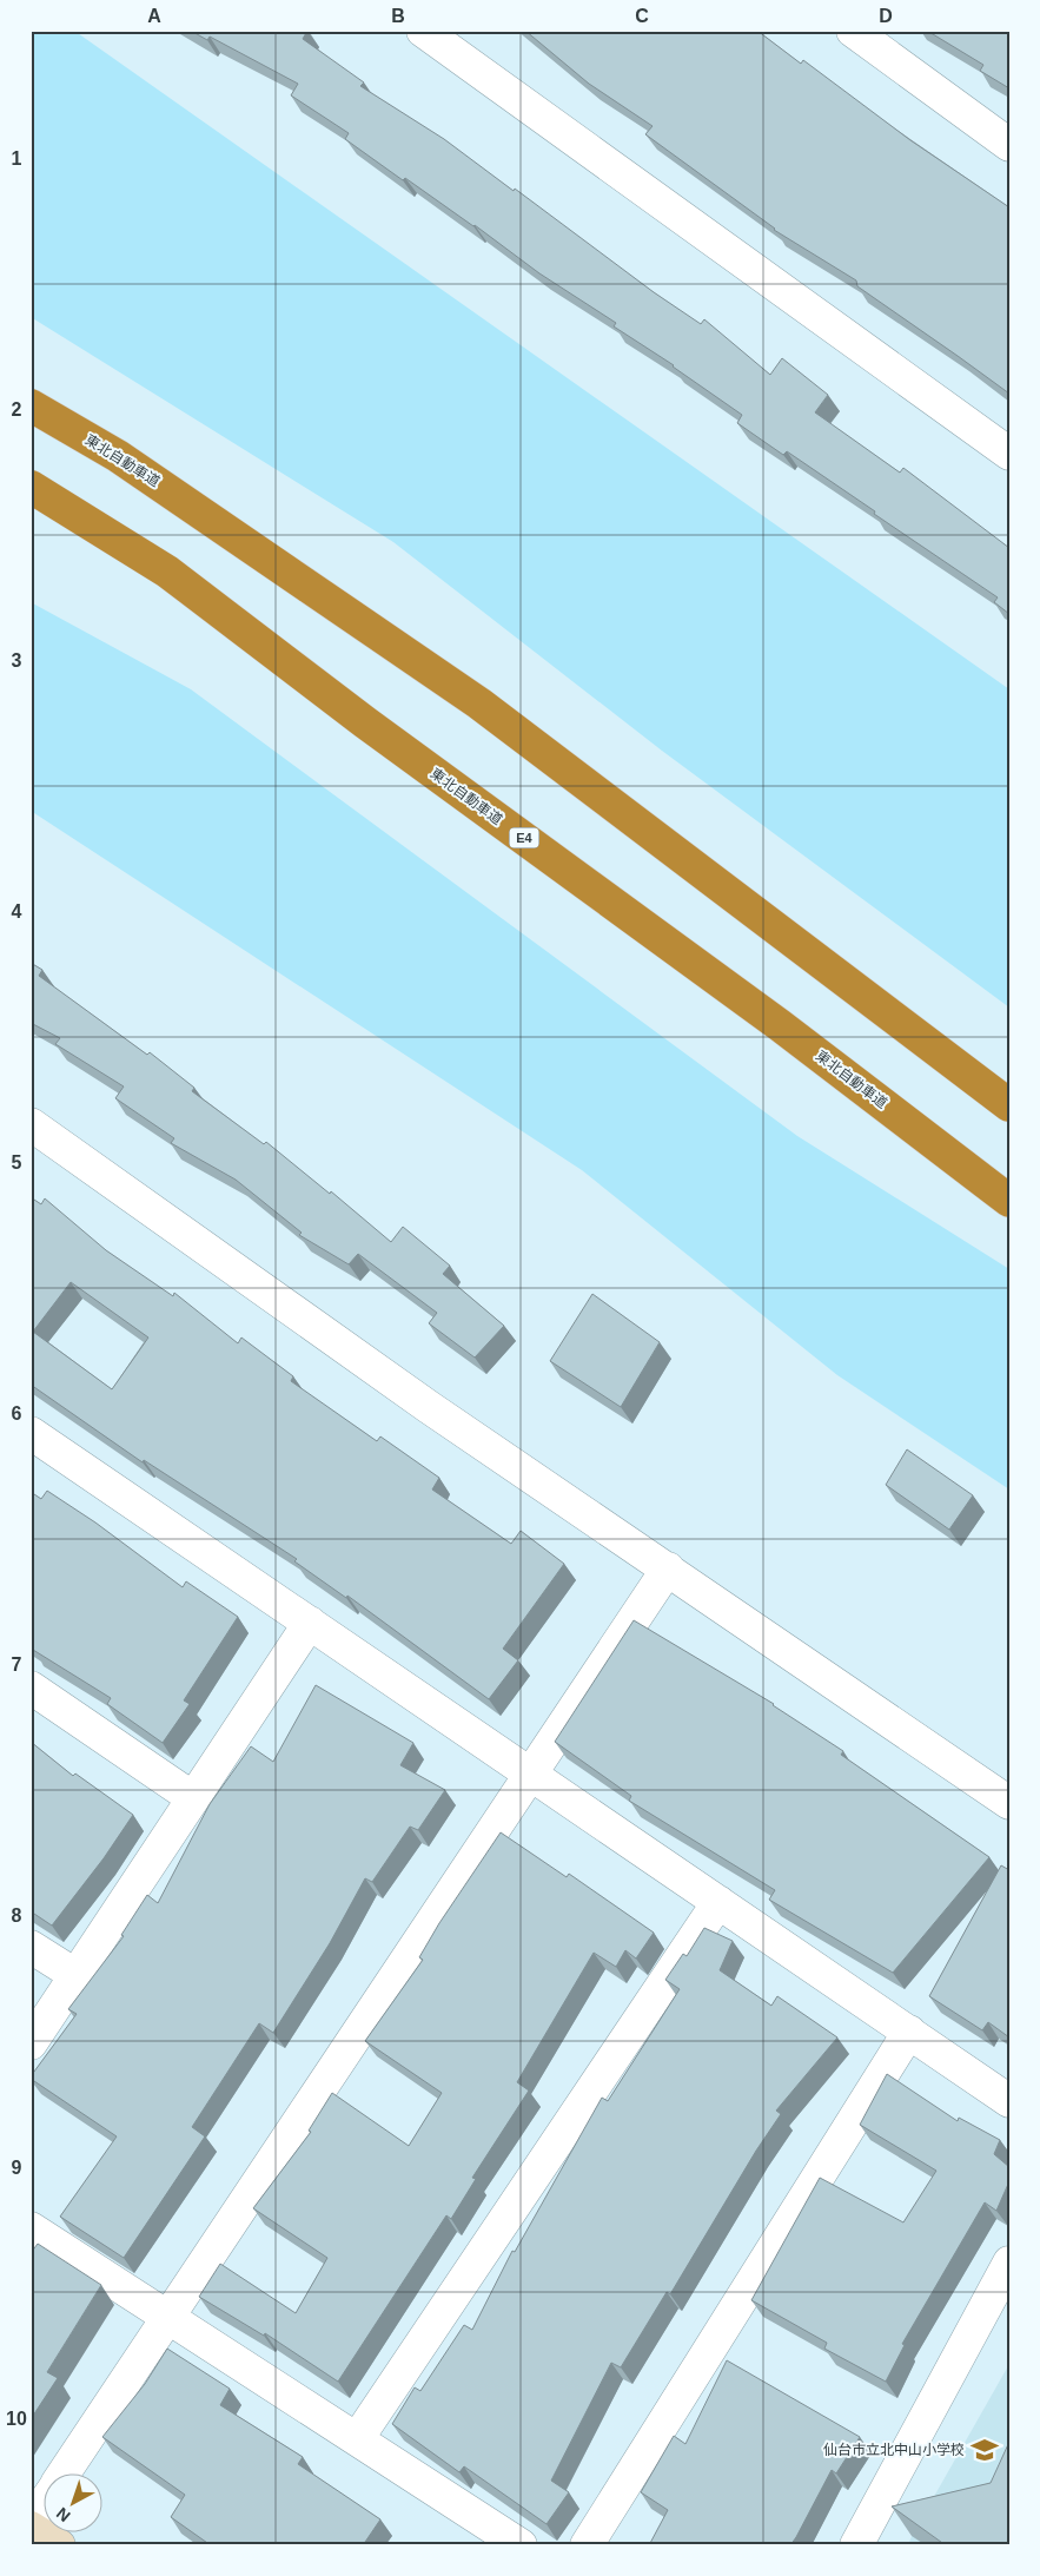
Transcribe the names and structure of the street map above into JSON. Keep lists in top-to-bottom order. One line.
{"streets":{"highway":["東北自動車道","E4"]},"places":{"school or university":["仙台市立北中山小学校"]},"north":"bottom left","grid":{"columns":["A","B","C","D"],"rows":["1","2","3","4","5","6","7","8","9","10"]}}
